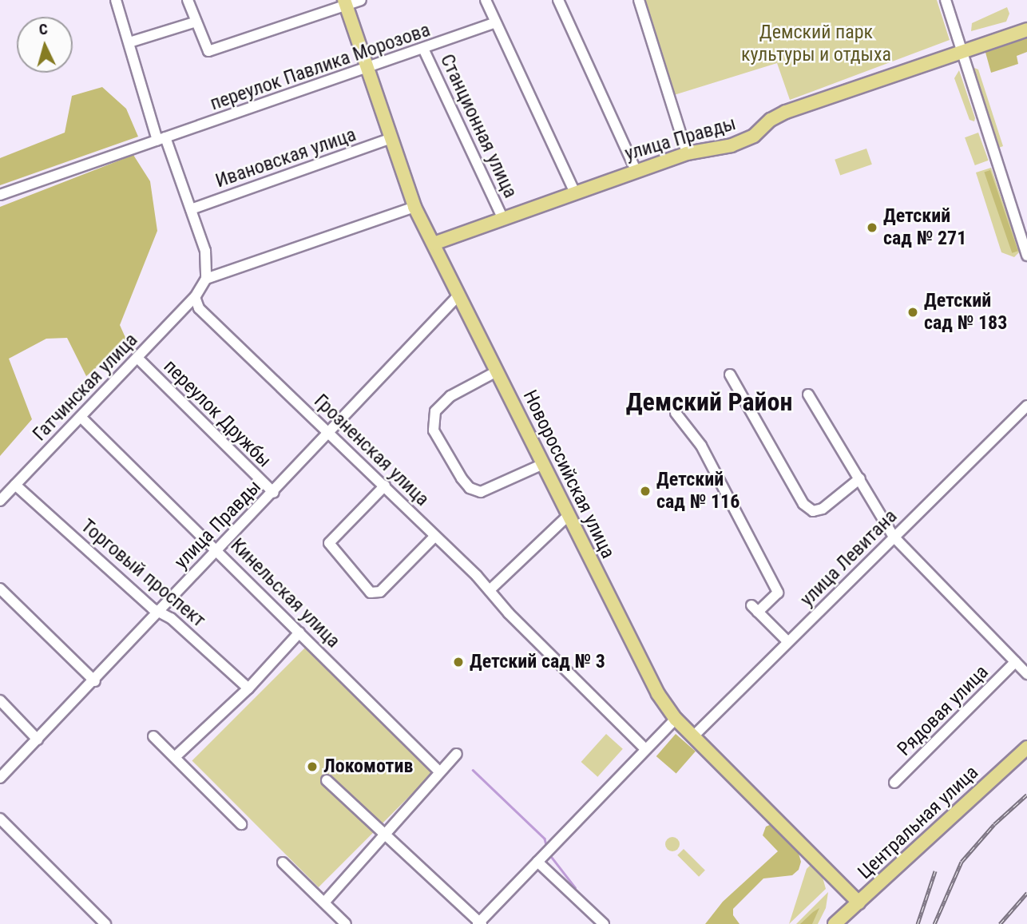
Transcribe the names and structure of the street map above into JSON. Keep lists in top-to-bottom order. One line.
{"streets":{"main road":["улица Правды","Новороссийская улица","Центральная улица"],"street":["переулок Павлика Морозова","Станционная улица","Ивановская улица","Гатчинская улица","переулок Дружбы","Грозненская улица","улица Левитана","Торговый проспект","Кинельская улица","Рядовая улица"]},"crossings":[["переулок Павлика Морозова","Станционная улица"],["переулок Павлика Морозова","Новороссийская улица"],["Станционная улица","улица Правды"],["улица Правды","переулок Дружбы"],["улица Правды","Грозненская улица"],["улица Правды","Новороссийская улица"],["улица Правды","Торговый проспект"],["улица Правды","Кинельская улица"],["Ивановская улица","Новороссийская улица"],["Гатчинская улица","переулок Дружбы"],["Гатчинская улица","Грозненская улица"],["Гатчинская улица","Торговый проспект"],["Гатчинская улица","Кинельская улица"],["Новороссийская улица","улица Левитана"],["Новороссийская улица","Центральная улица"]],"districts":["Демский Район"],"parks":["Демский парк культуры и отдыха"],"places":["Детский сад № 271","Детский сад № 183","Детский сад № 116","Детский сад № 3","Локомотив"],"north":"top"}
